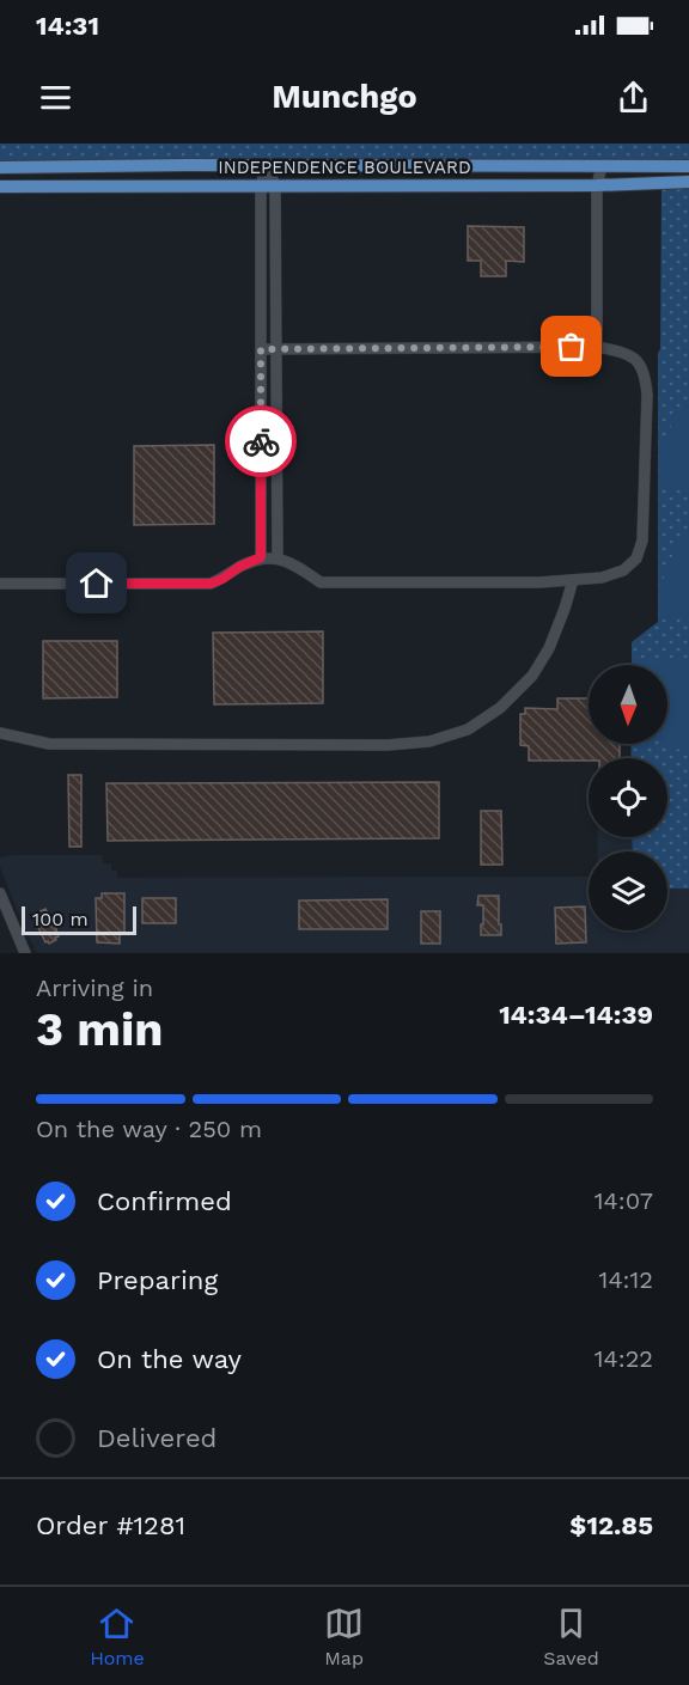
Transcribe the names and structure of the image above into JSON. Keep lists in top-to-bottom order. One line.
{"streets":{"main road":["INDEPENDENCE BOULEVARD"]},"scale_bar":"100 m","north":"bottom","page":{"status":"14:31","header":"Munchgo","scale":"100 m","heading":["3 min","Arriving in","14:34–14:39"],"panel":["Order #1281","$12.85"],"bar":"On the way · 250 m","list":[["Confirmed","14:07"],["Preparing","14:12"],["On the way","14:22"],"Delivered"],"tabs":["Home","Map","Saved"]}}
